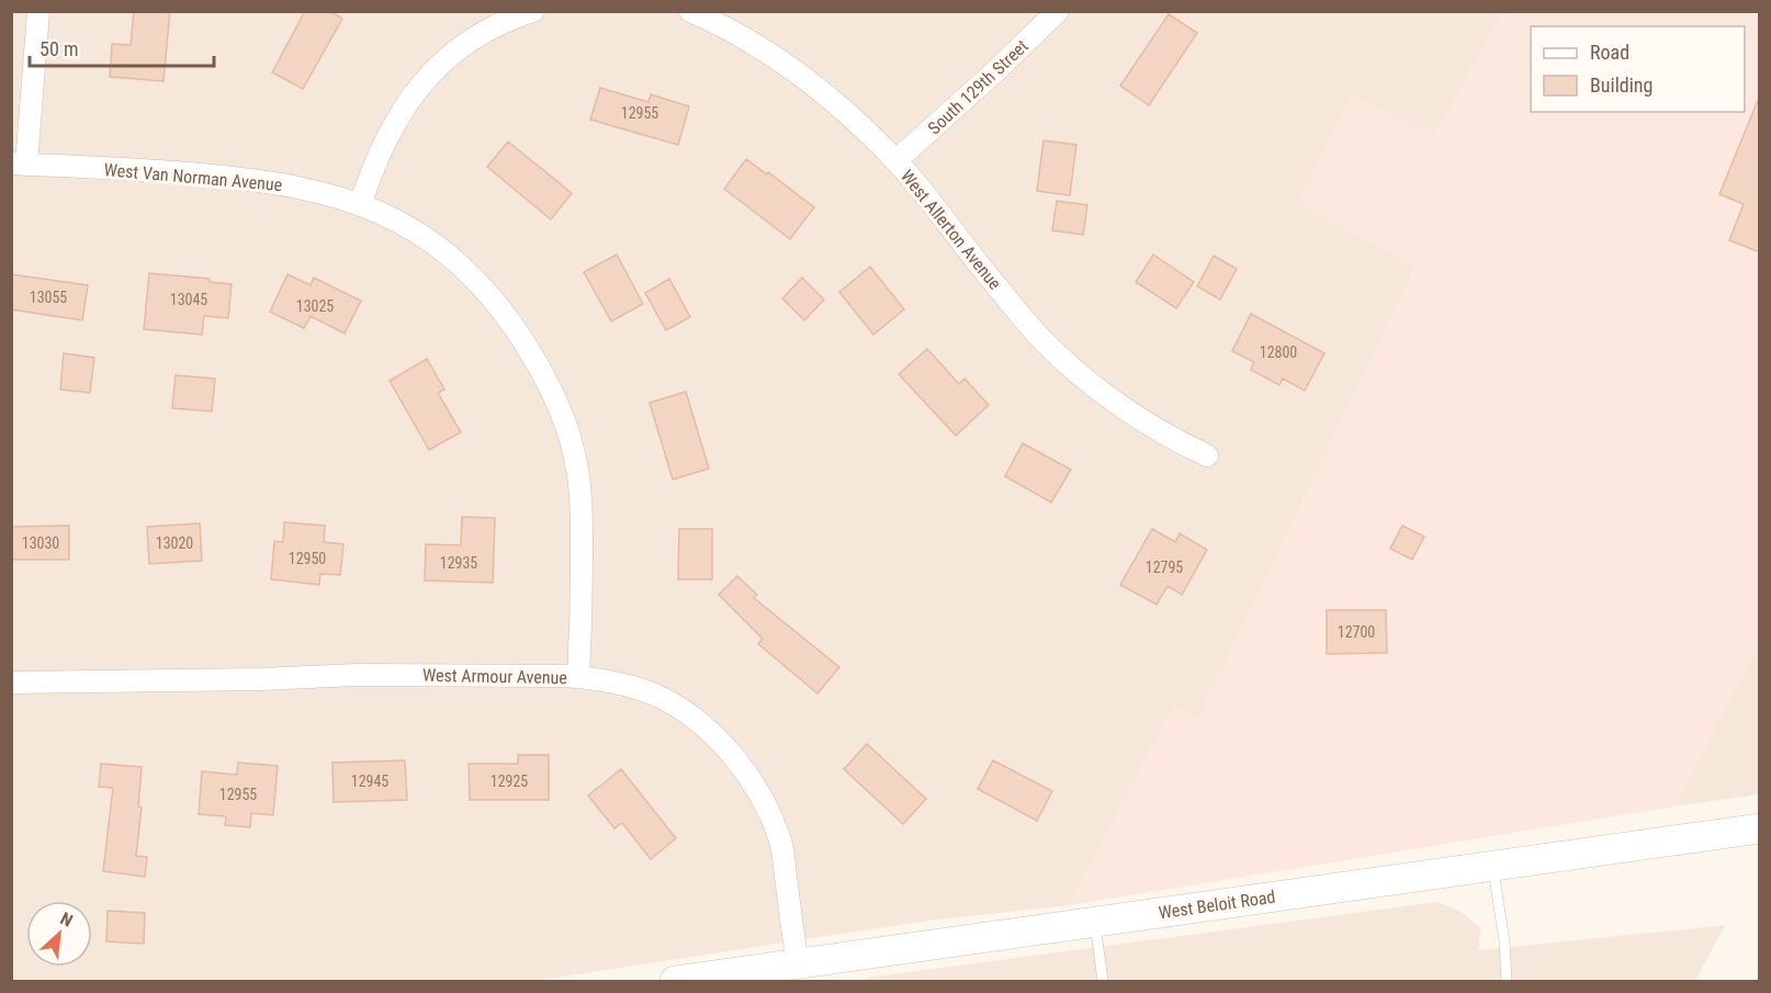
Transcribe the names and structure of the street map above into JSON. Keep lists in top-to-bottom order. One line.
{"streets":{"main road":["West Beloit Road"],"street":["South 129th Street","West Van Norman Avenue","West Allerton Avenue","West Armour Avenue"]},"crossings":[["South 129th Street","West Allerton Avenue"],["West Van Norman Avenue","West Armour Avenue"],["West Armour Avenue","West Beloit Road"]],"house_numbers":["12955","13055","13045","13025","12800","13030","13020","12950","12935","12795","12700","12945","12925","12955"],"legend":["Road","Building"],"scale_bar":"50 m","north":"top right"}
